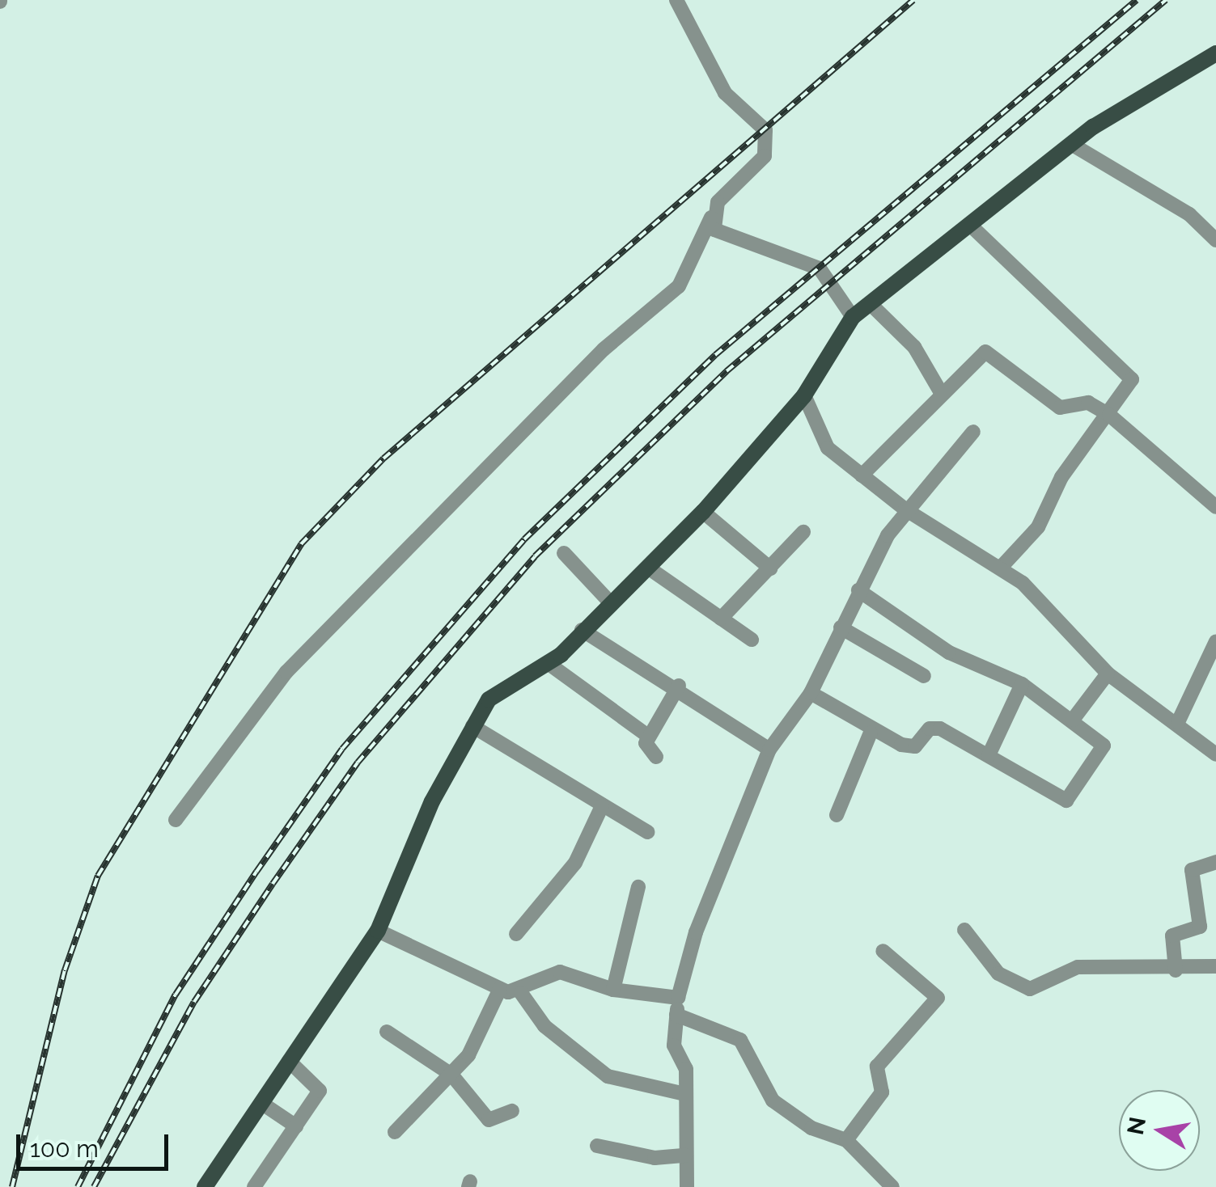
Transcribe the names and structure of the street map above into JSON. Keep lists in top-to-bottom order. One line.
{"scale_bar":"100 m","north":"left"}
